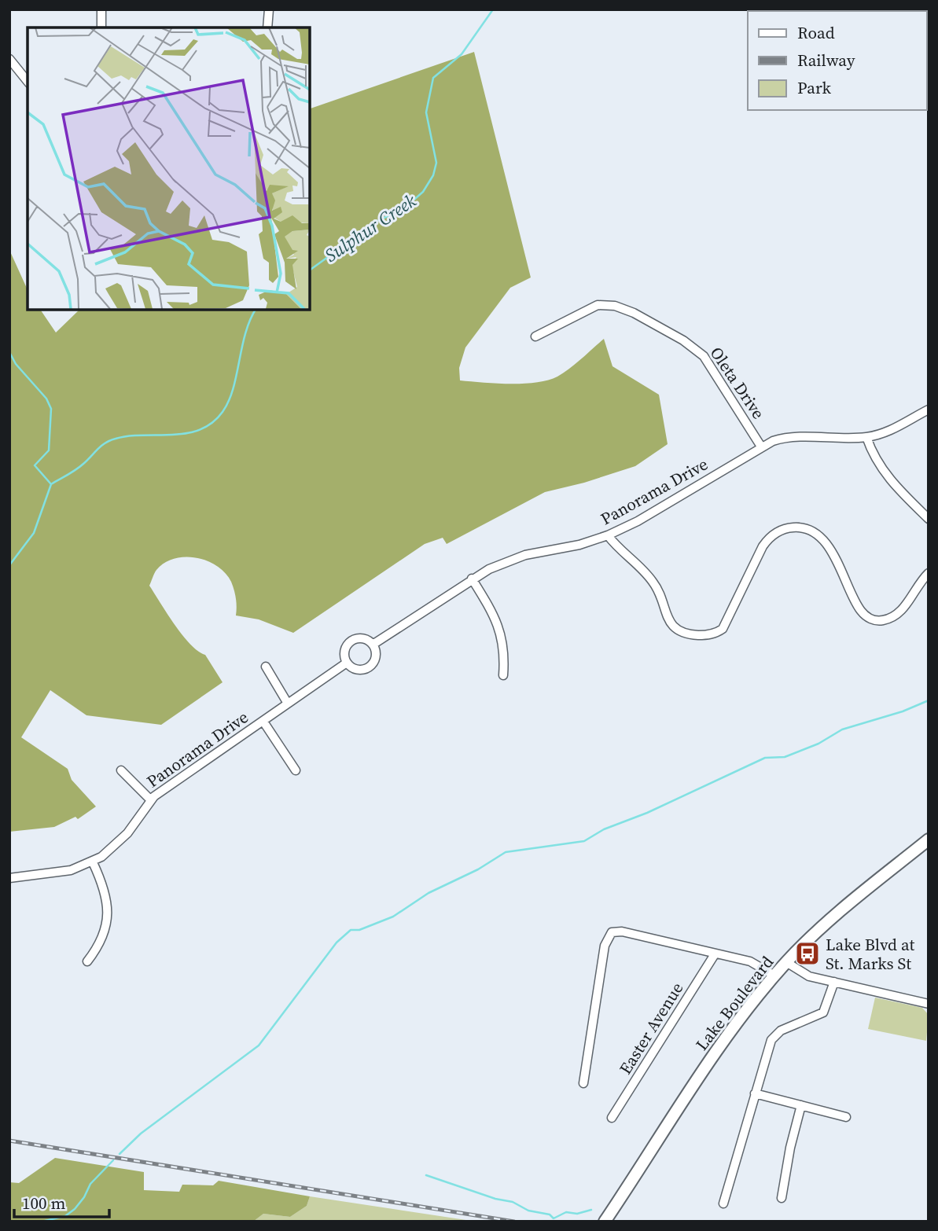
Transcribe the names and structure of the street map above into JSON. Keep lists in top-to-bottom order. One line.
{"streets":{"main road":["Lake Boulevard"],"street":["Oleta Drive","Panorama Drive","Easter Avenue"]},"crossings":[["Oleta Drive","Panorama Drive"]],"water":["Sulphur Creek"],"places":{"bus stop":["Lake Blvd at St. Marks St"]},"legend":["Road","Railway","Park"],"scale_bar":"100 m"}
